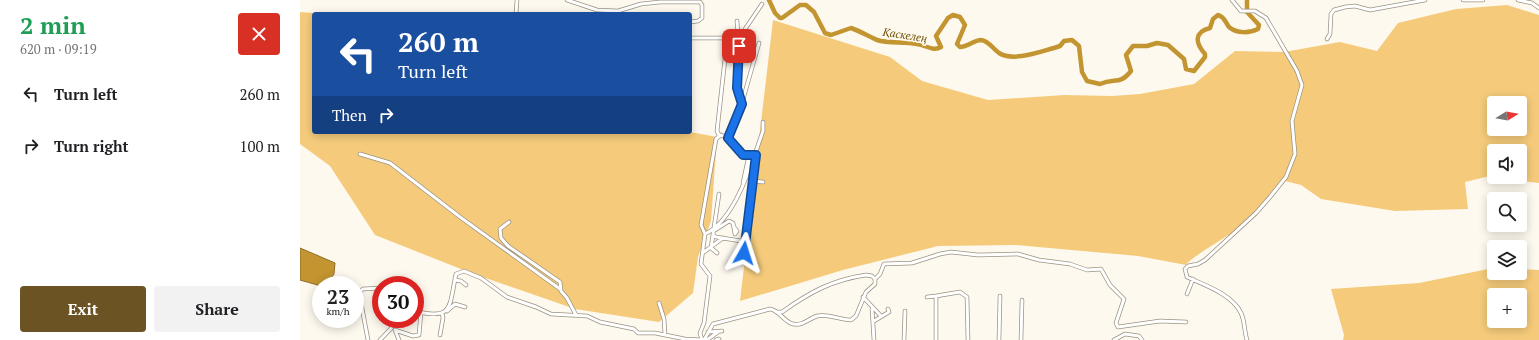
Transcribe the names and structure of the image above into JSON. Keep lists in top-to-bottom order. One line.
{"water":["Қаскелең"],"north":"right","page":{"heading":["2 min","620 m · 09:19"],"turn":["260 m","Turn left"],"list":[{"name":"Turn left","value":"260 m"},{"name":"Turn right","value":"100 m"}],"map_buttons":"+","then":"Then","speed":"23 km/h","limit":"30","buttons":["Exit","Share"]}}
